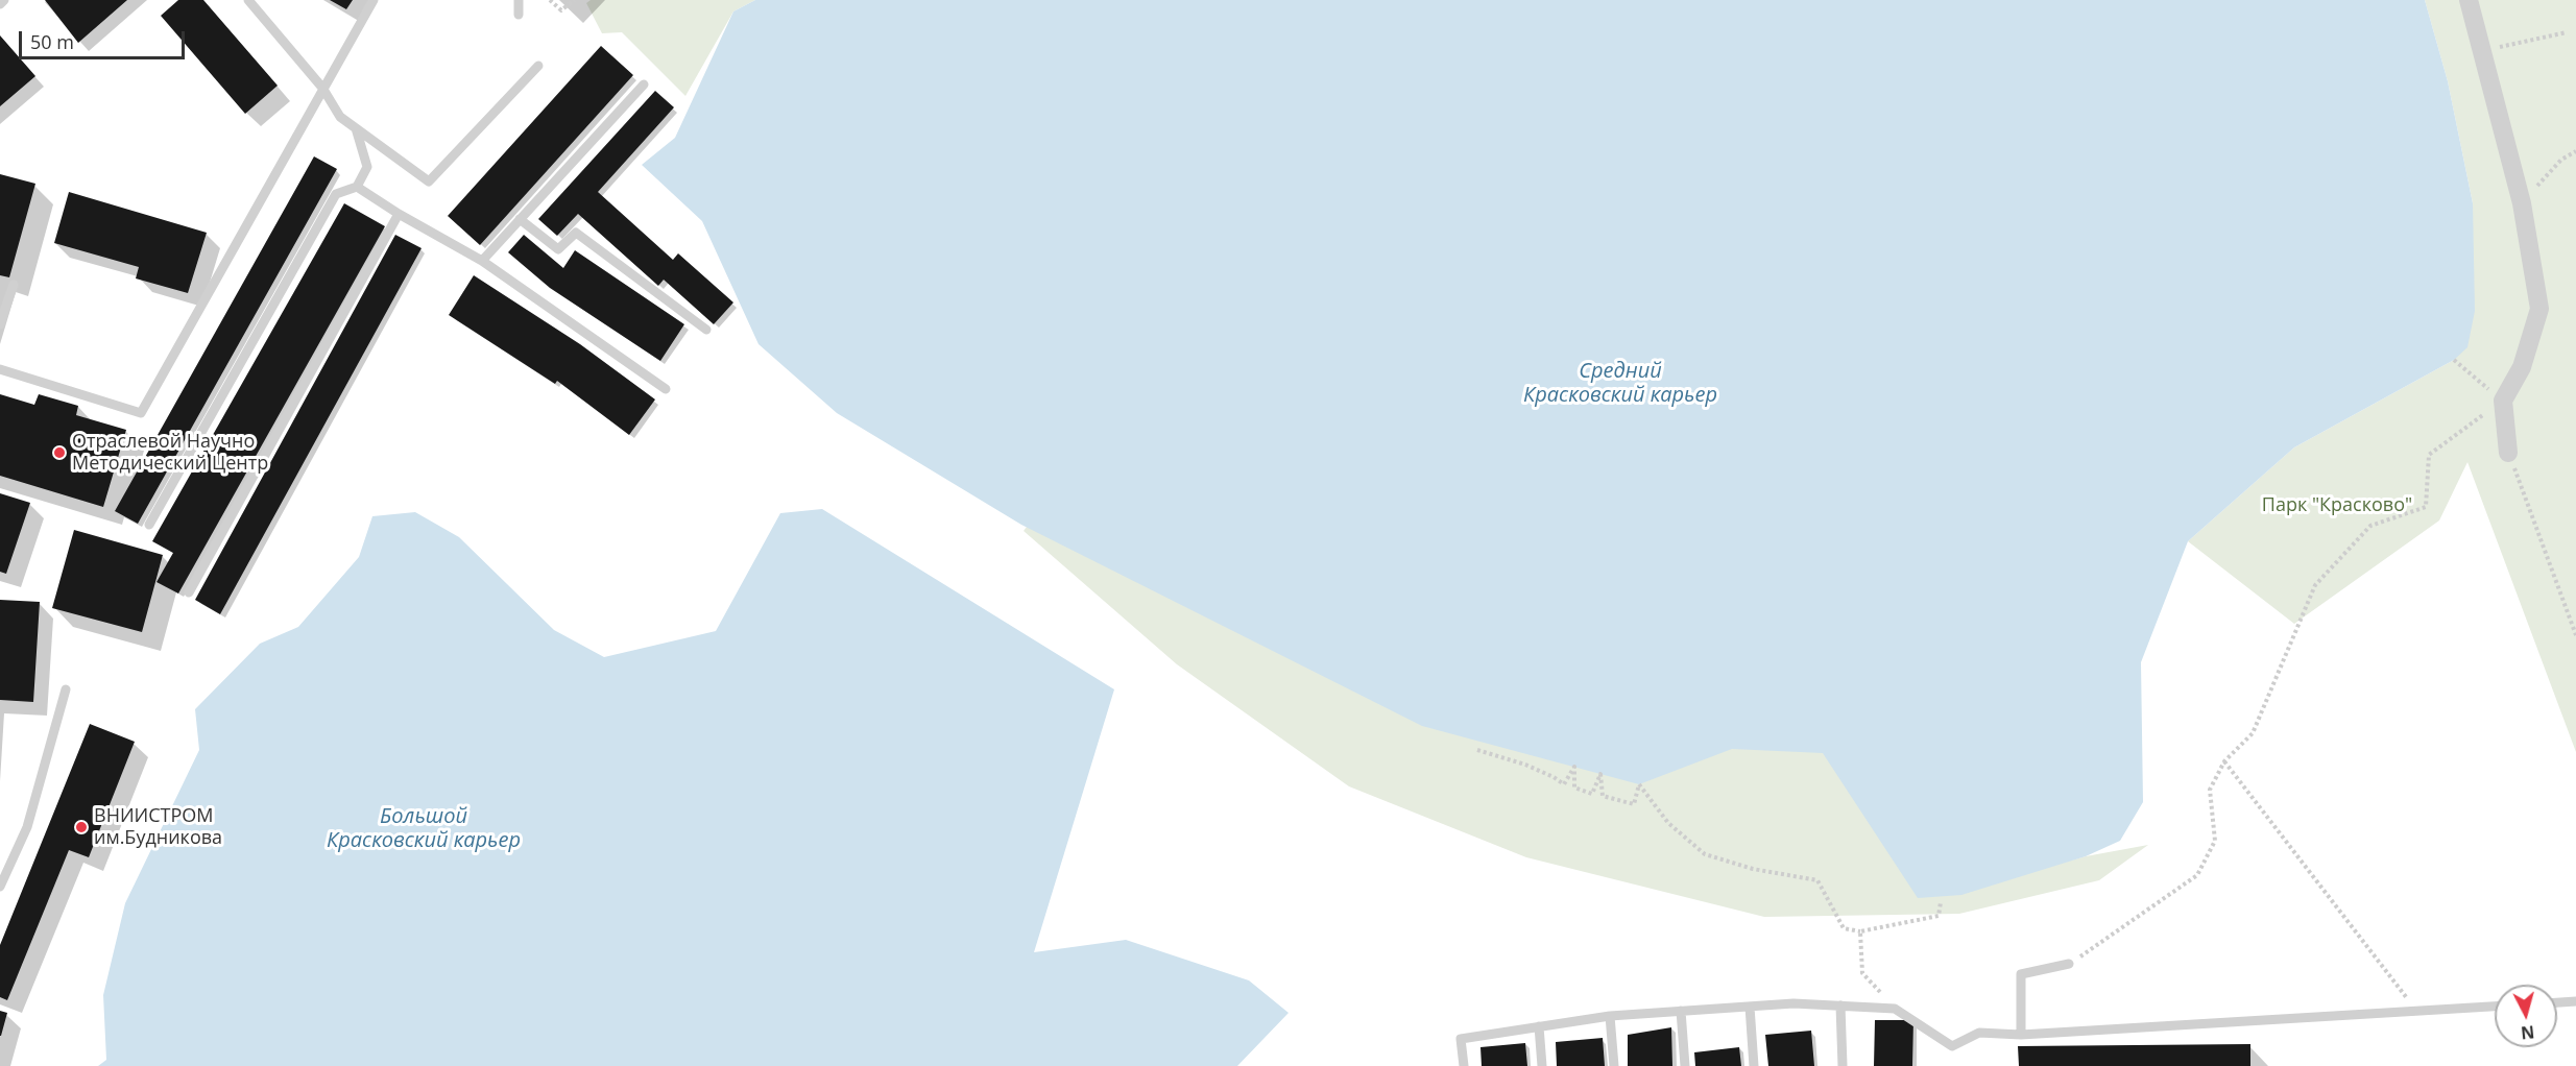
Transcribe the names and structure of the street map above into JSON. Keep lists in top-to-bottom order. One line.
{"water":["Средний Красковский карьер","Большой Красковский карьер"],"parks":["Парк \"Красково\""],"places":["Отраслевой Научно Методический Центр","ВНИИСТРОМ им.Будникова"],"scale_bar":"50 m","north":"bottom"}
